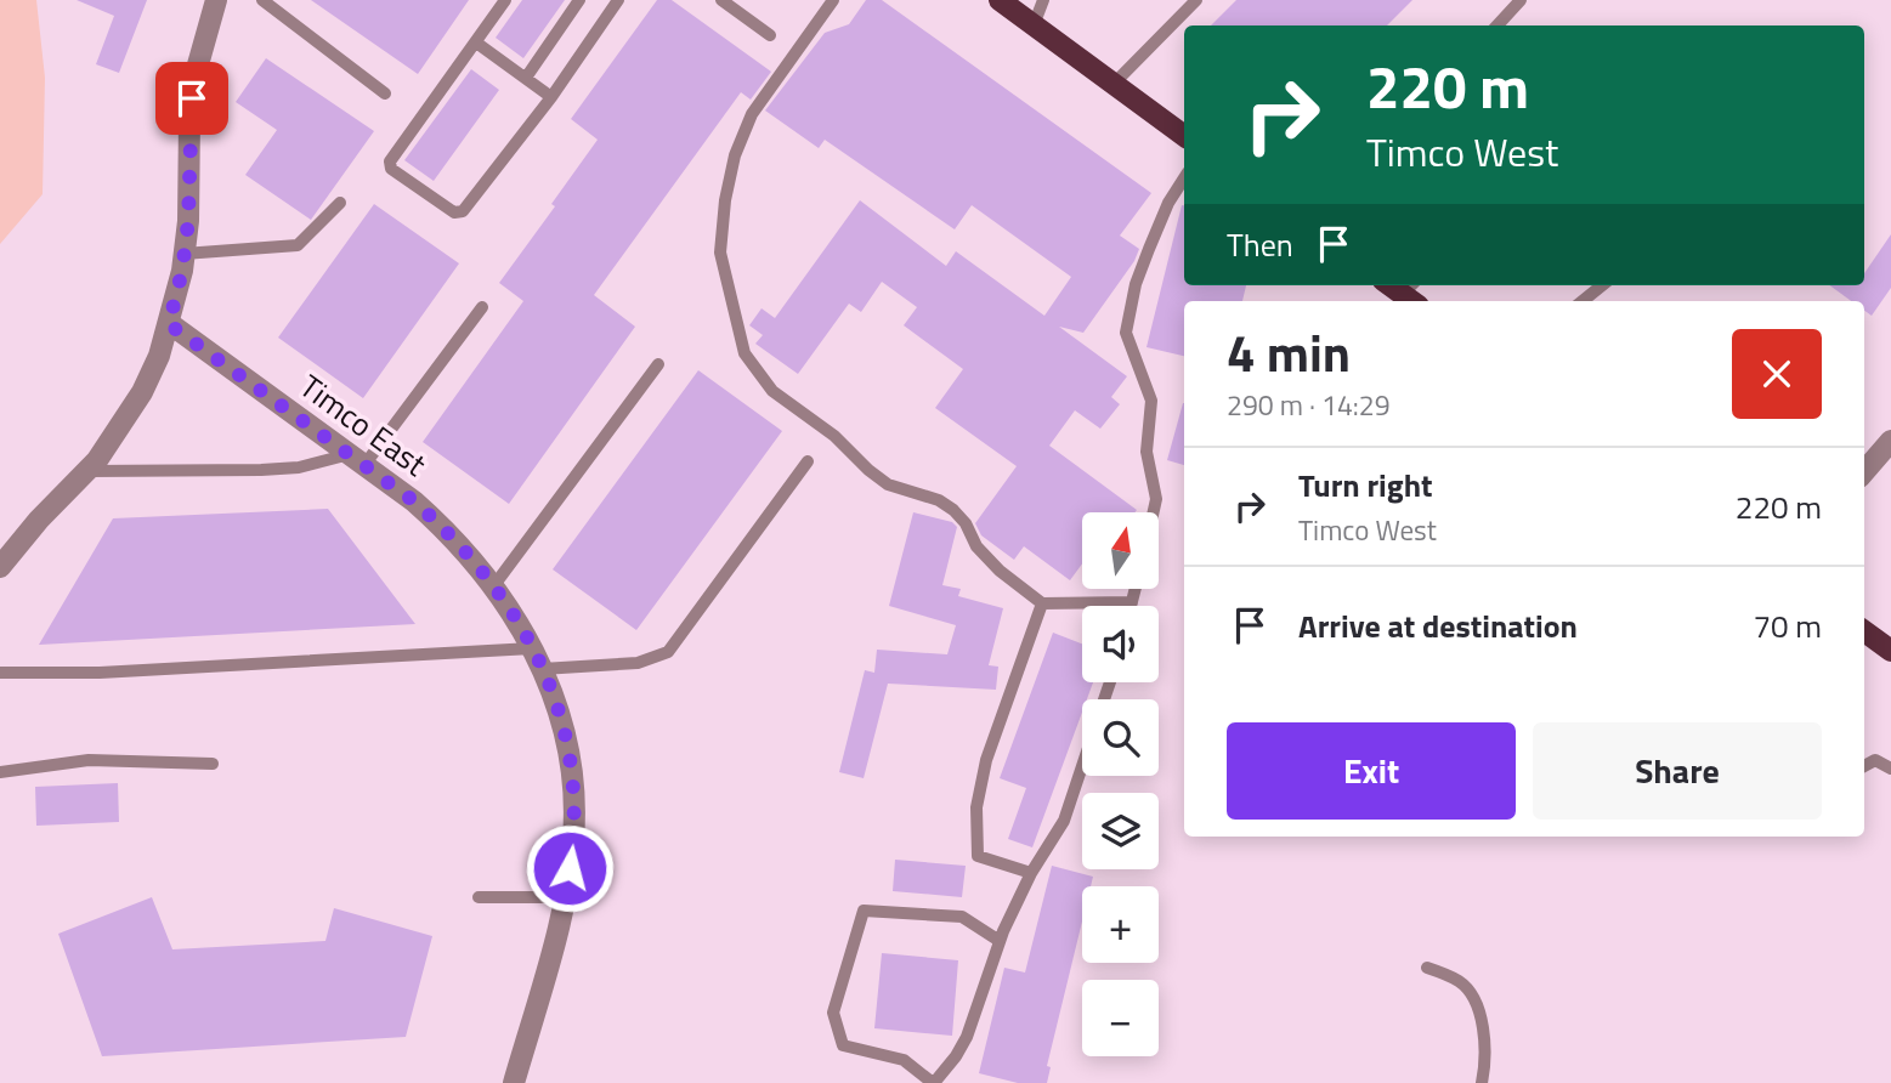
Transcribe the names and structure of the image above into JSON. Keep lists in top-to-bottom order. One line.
{"streets":{"street":["Timco East"]},"north":"top","page":{"turn":["220 m","Timco West"],"then":"Then","heading":["4 min","290 m · 14:29"],"list":[{"name":"Turn right","note":"Timco West","value":"220 m"},{"name":"Arrive at destination","value":"70 m"}],"map_buttons":["+","−"],"buttons":["Exit","Share"]}}
